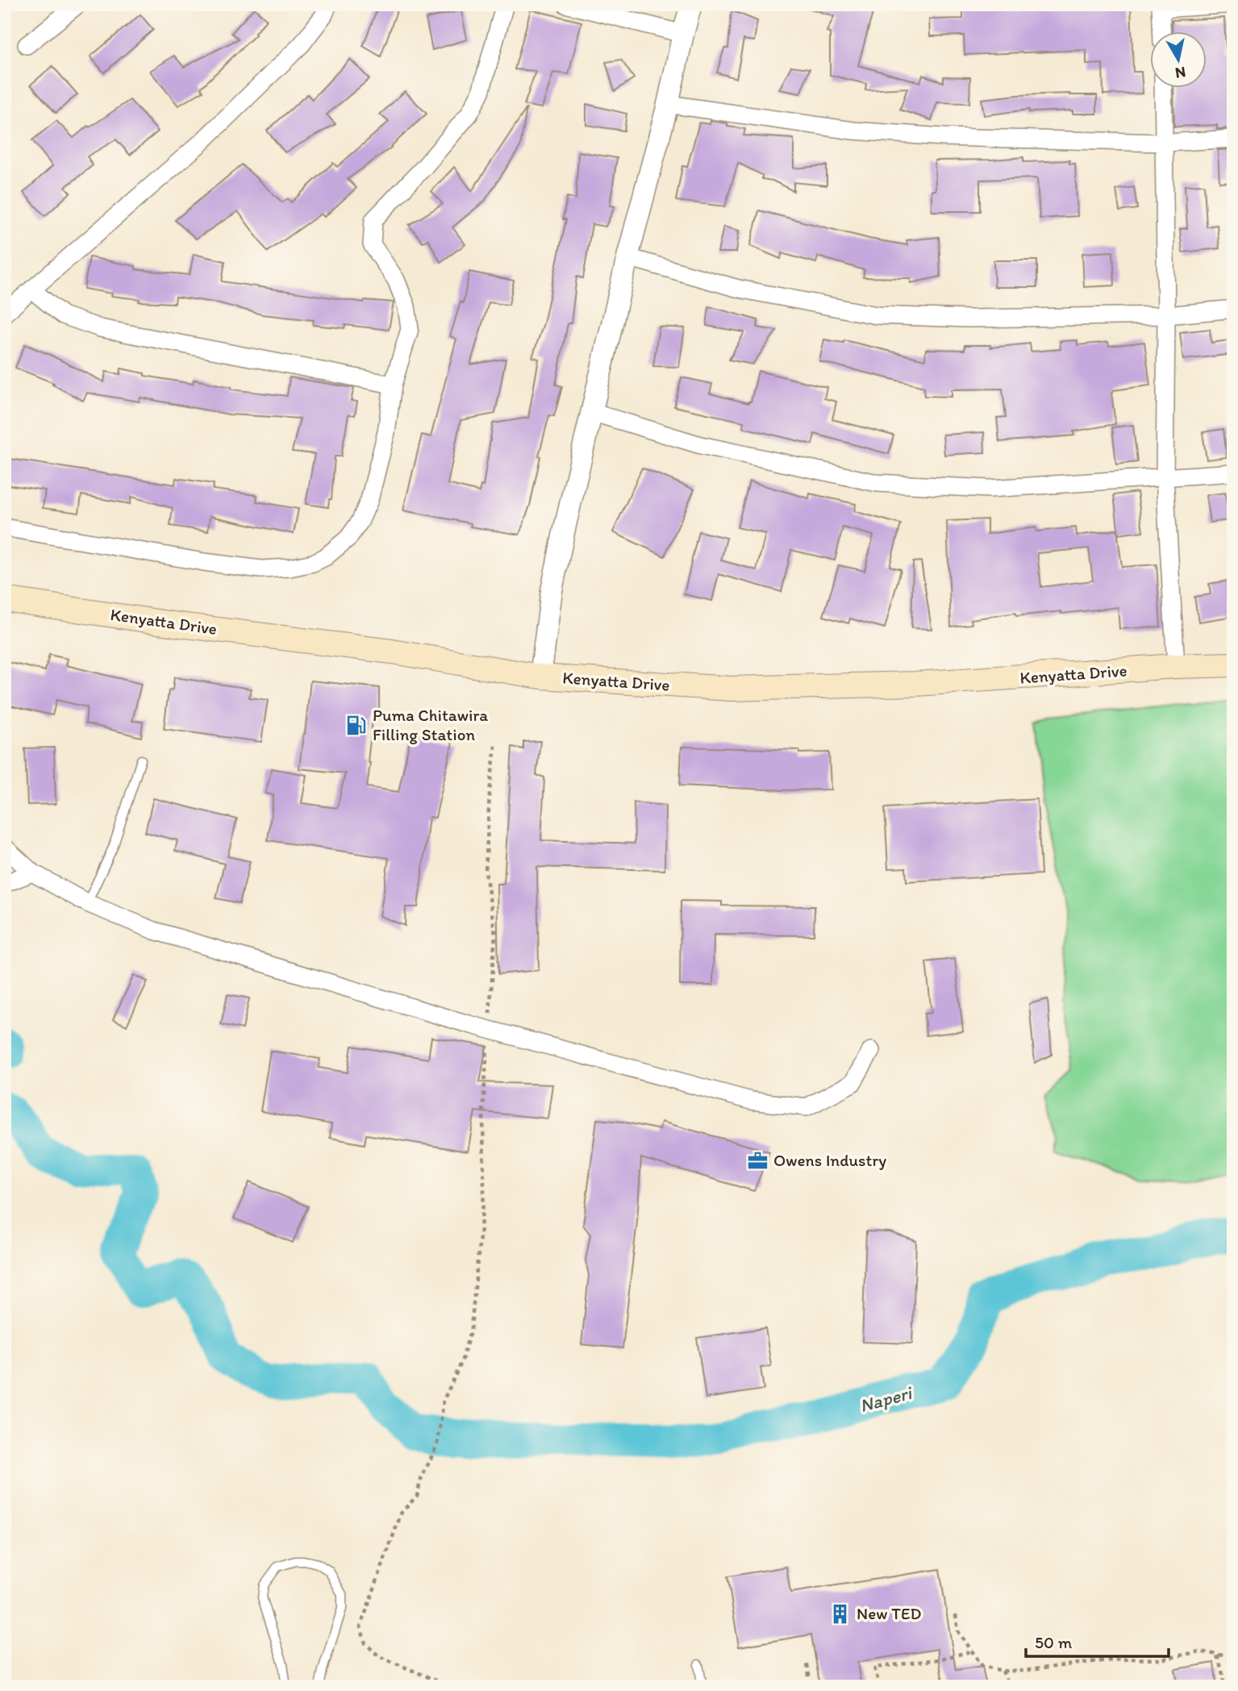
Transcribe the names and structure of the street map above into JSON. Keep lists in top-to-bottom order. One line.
{"streets":{"main road":["Kenyatta Drive"]},"water":["Naperi"],"places":{"fuel station":["Puma Chitawira Filling Station"],"office":["Owens Industry"],"building":["New TED"]},"scale_bar":"50 m","north":"bottom"}
